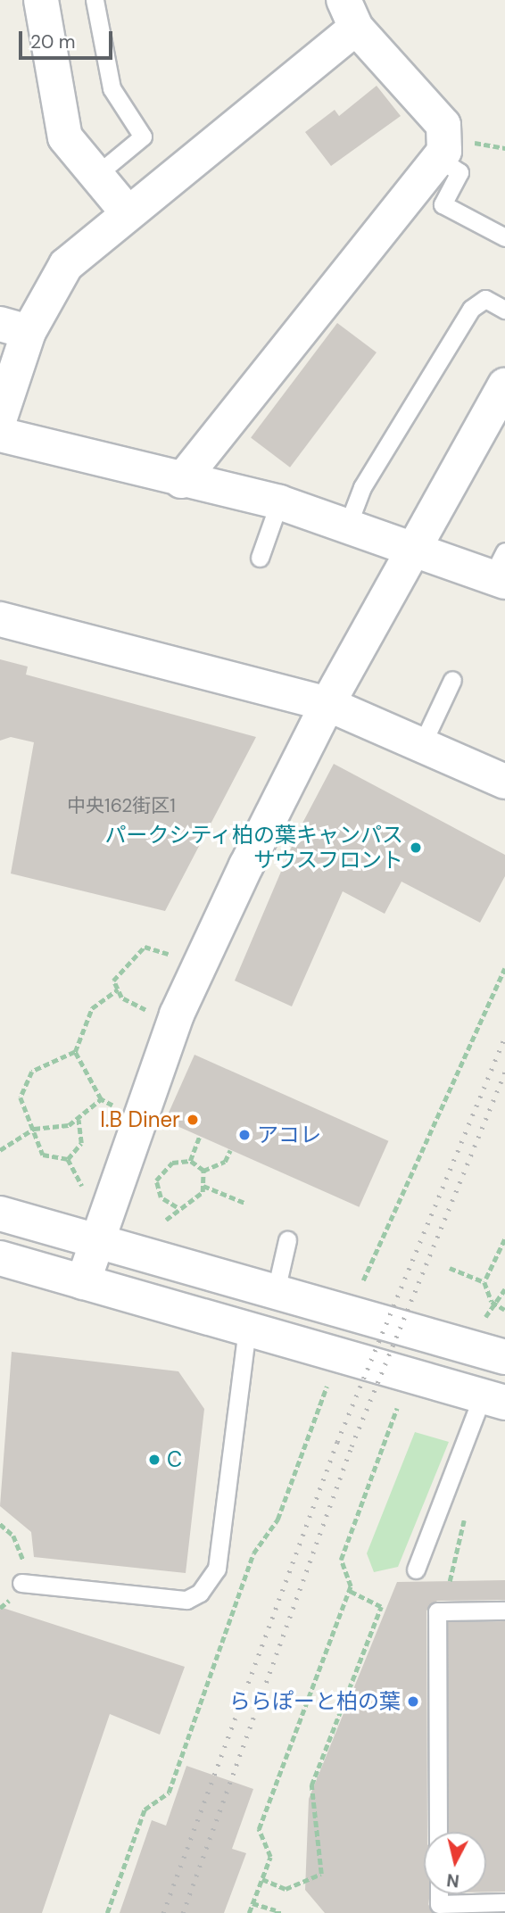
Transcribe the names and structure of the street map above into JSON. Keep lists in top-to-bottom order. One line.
{"places":["パークシティ柏の葉キャンパス サウスフロント","I.B Diner","アコレ","C","ららぽーと柏の葉"],"house_numbers":["中央162街区1"],"scale_bar":"20 m","north":"bottom"}
